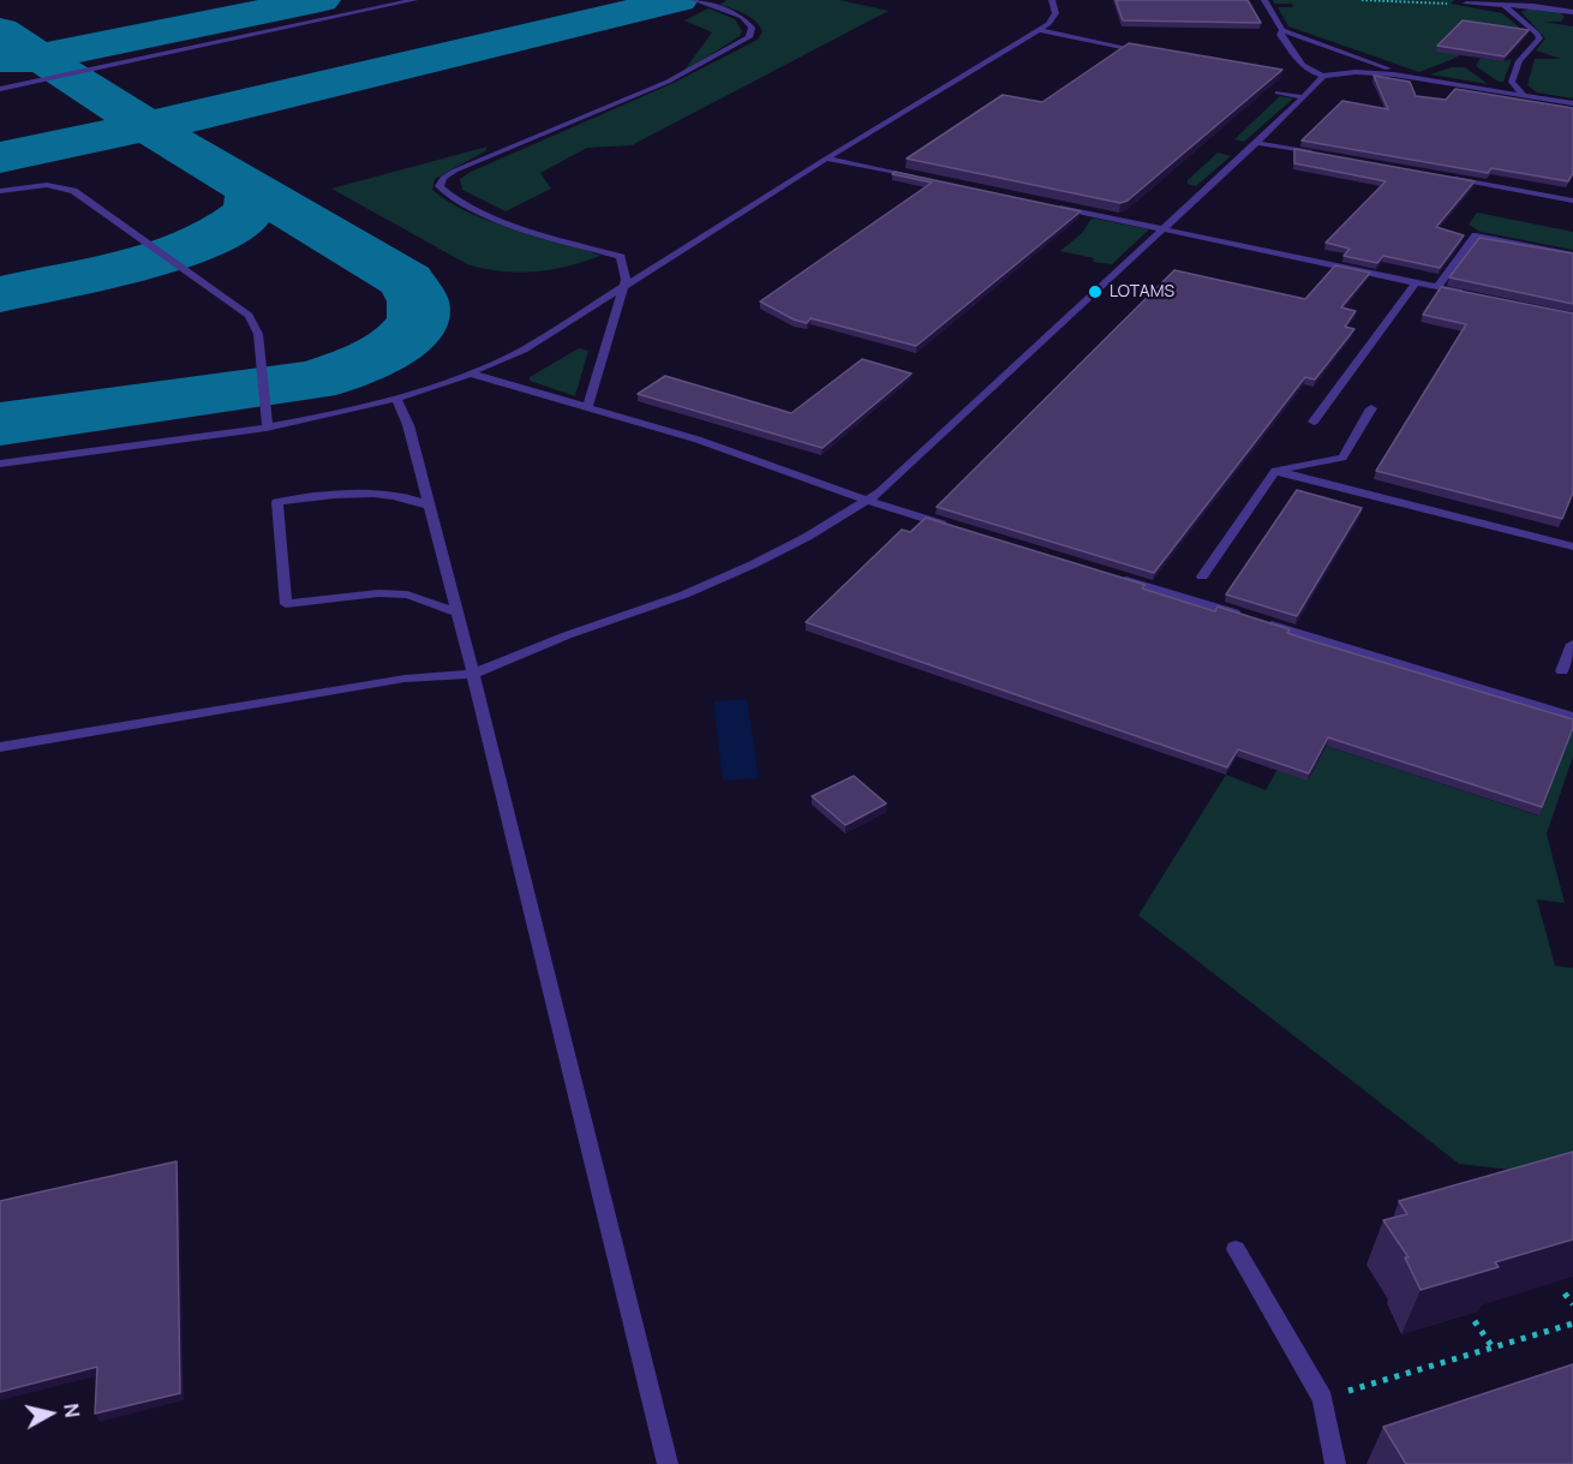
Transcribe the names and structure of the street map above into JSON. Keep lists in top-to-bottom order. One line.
{"places":["LOTAMS"],"north":"right"}
